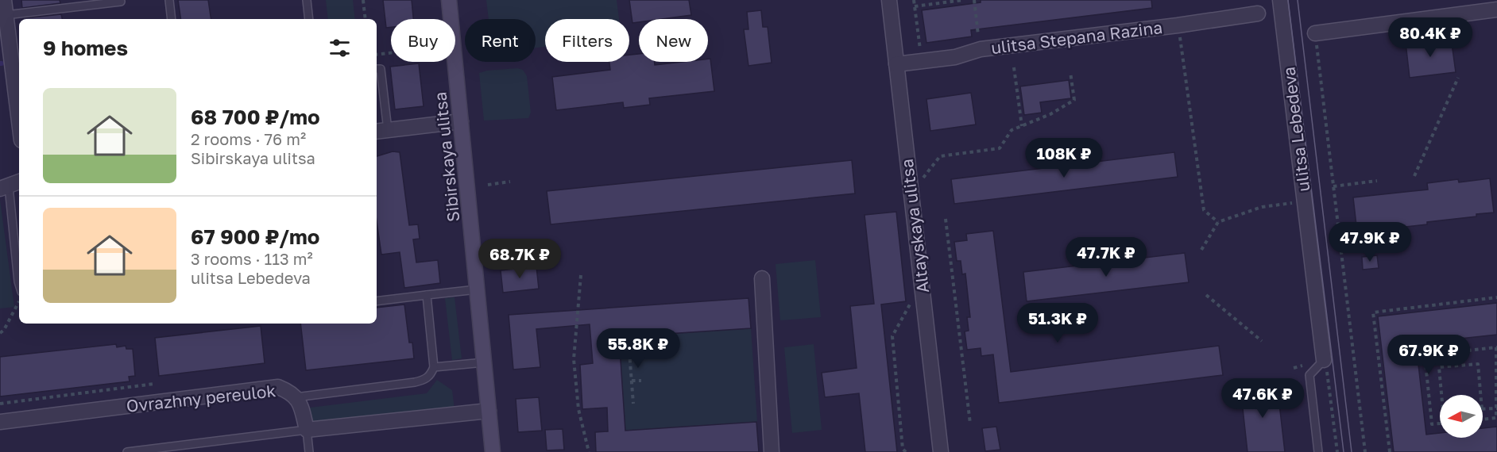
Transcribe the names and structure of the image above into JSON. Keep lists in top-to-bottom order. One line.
{"streets":{"main road":["Sibirskaya ulitsa"],"street":["ulitsa Stepana Razina","ulitsa Lebedeva","Altayskaya ulitsa","Ovrazhny pereulok"]},"crossings":[["ulitsa Stepana Razina","Altayskaya ulitsa"]],"north":"left","page":{"price":["80.4K ₽","108K ₽","47.9K ₽","47.7K ₽","68.7K ₽","51.3K ₽","55.8K ₽","67.9K ₽","47.6K ₽"],"chip":["Buy","Rent","Filters","New"],"heading":"9 homes","list":[{"name":"68 700 ₽/mo","note":"2 rooms · 76 m² · Sibirskaya ulitsa"},{"name":"67 900 ₽/mo","note":"3 rooms · 113 m² · ulitsa Lebedeva"}]}}
